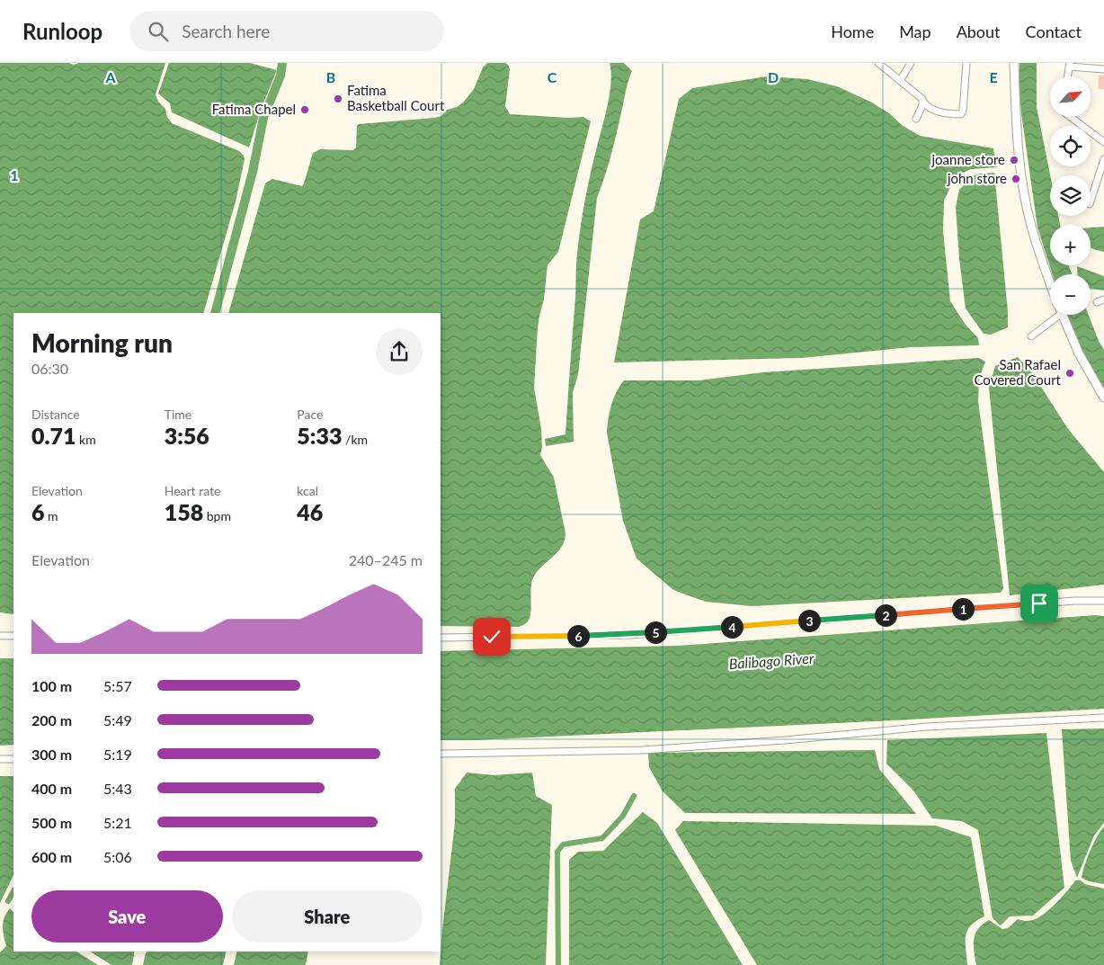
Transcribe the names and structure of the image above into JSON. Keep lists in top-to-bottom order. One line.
{"water":["Balibago River"],"places":["Fatima Basketball Court","Fatima Chapel","joanne store","john store","San Rafael Covered Court"],"north":"top right","page":{"header":"Runloop","search":"Search here","nav":["Home","Map","About","Contact"],"map_buttons":["+","−"],"heading":["Morning run","06:30"],"stats":[["Distance","0.71 km"],["Time","3:56"],["Pace","5:33 /km"],["Elevation","6 m"],["Heart rate","158 bpm"],["kcal","46"]],"chart":["Elevation","240–245 m"],"pins":["1","2","3","4","5","6"],"list":[{"name":"100 m","note":"5:57"},{"name":"200 m","note":"5:49"},{"name":"300 m","note":"5:19"},{"name":"400 m","note":"5:43"},{"name":"500 m","note":"5:21"},{"name":"600 m","note":"5:06"}],"buttons":["Save","Share"]},"grid":{"columns":["A","B","C","D","E"],"rows":["1"]}}
